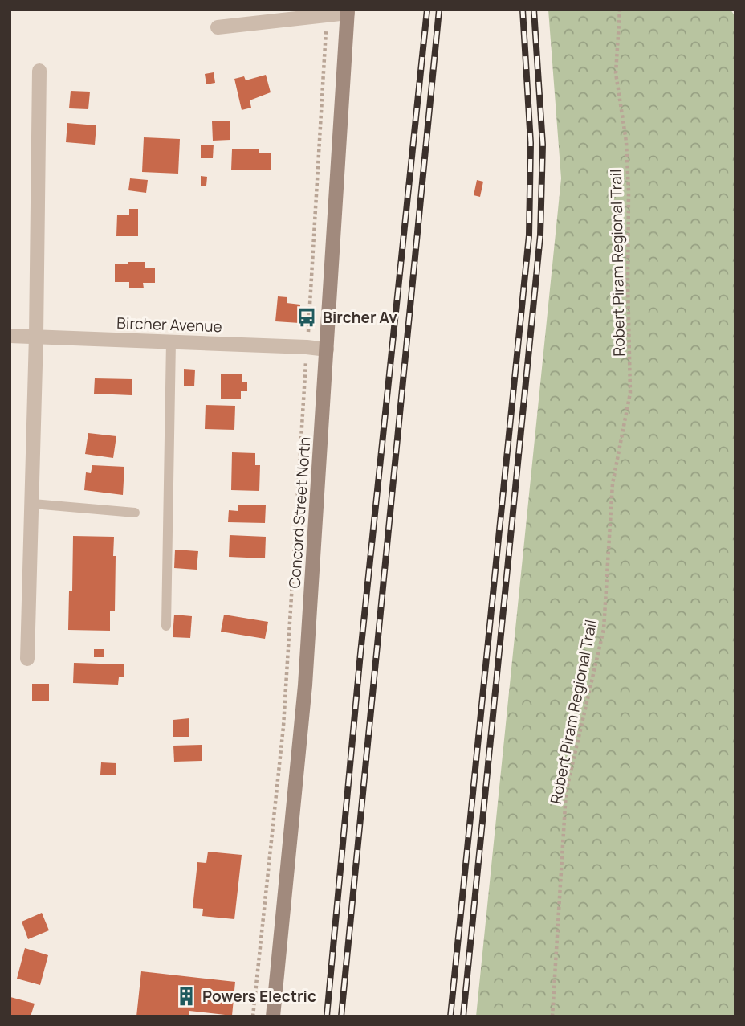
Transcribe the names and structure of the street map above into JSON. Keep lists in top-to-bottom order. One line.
{"streets":{"main road":["Concord Street North"],"street":["Bircher Avenue"],"path":["Robert Piram Regional Trail"]},"crossings":[["Bircher Avenue","Concord Street North"]],"places":{"bus stop":["Bircher Av"],"building":["Powers Electric"]}}
